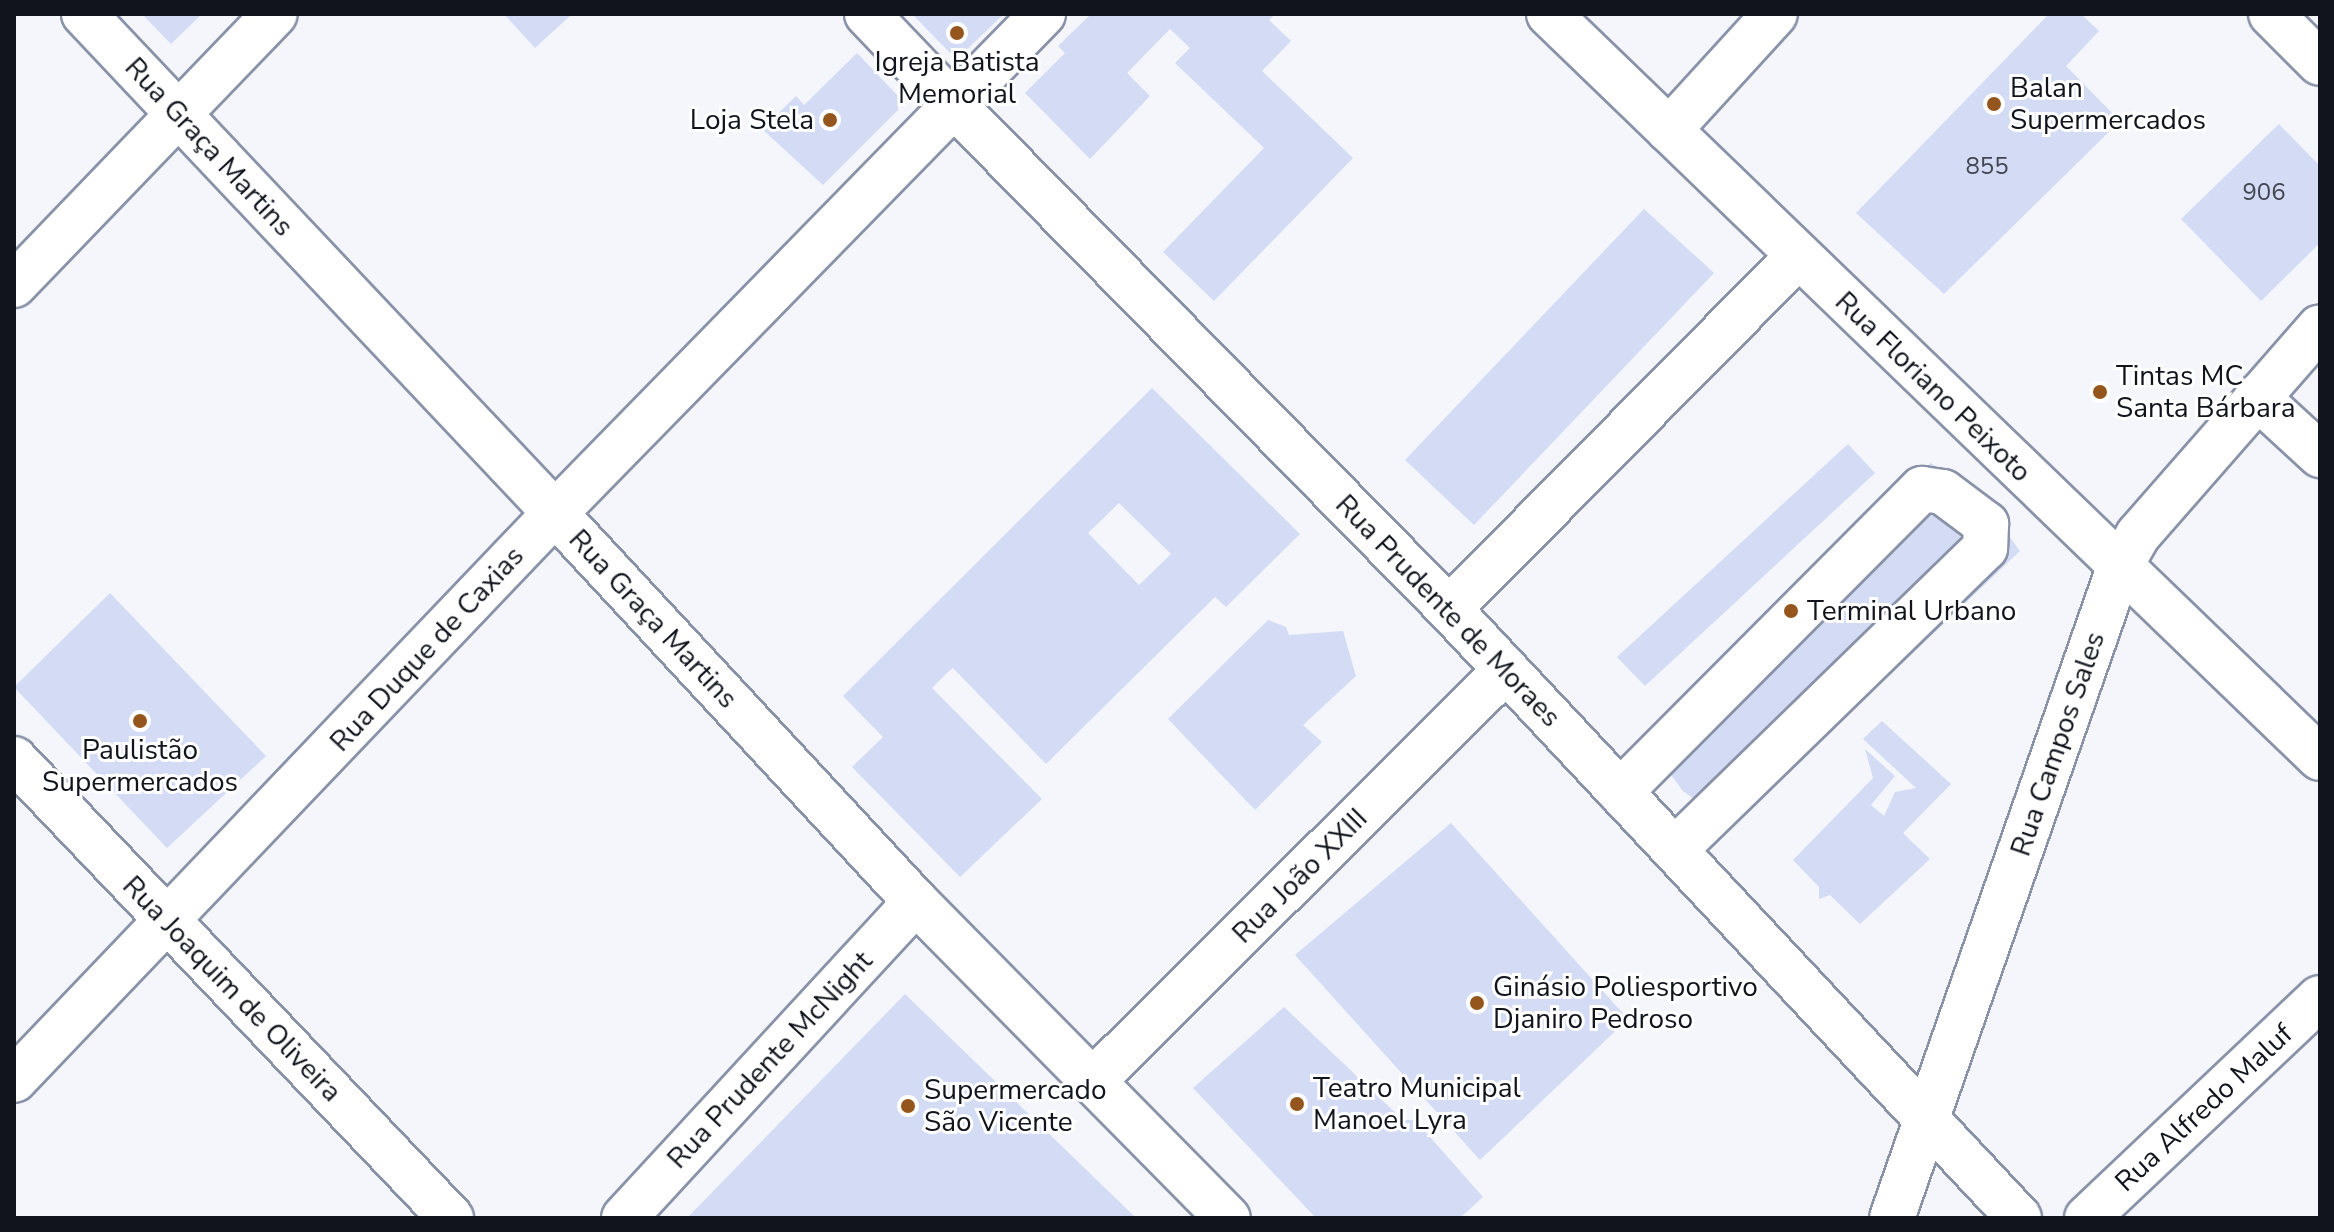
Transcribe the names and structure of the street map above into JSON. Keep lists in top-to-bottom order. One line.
{"streets":{"street":["Rua Graça Martins","Rua Floriano Peixoto","Rua Prudente de Moraes","Rua Duque de Caxias","Rua Campos Sales","Rua João XXIII","Rua Joaquim de Oliveira","Rua Prudente McNight","Rua Alfredo Maluf"]},"crossings":[["Rua Graça Martins","Rua Duque de Caxias"],["Rua Graça Martins","Rua João XXIII"],["Rua Graça Martins","Rua Prudente McNight"],["Rua Floriano Peixoto","Rua Campos Sales"],["Rua Prudente de Moraes","Rua Duque de Caxias"],["Rua Prudente de Moraes","Rua Campos Sales"],["Rua Prudente de Moraes","Rua João XXIII"],["Rua Duque de Caxias","Rua Joaquim de Oliveira"]],"places":["Igreja Batista Memorial","Balan Supermercados","Loja Stela","Tintas MC Santa Bárbara","Terminal Urbano","Paulistão Supermercados","Ginásio Poliesportivo Djaniro Pedroso","Teatro Municipal Manoel Lyra","Supermercado São Vicente"],"house_numbers":["855","906"]}
